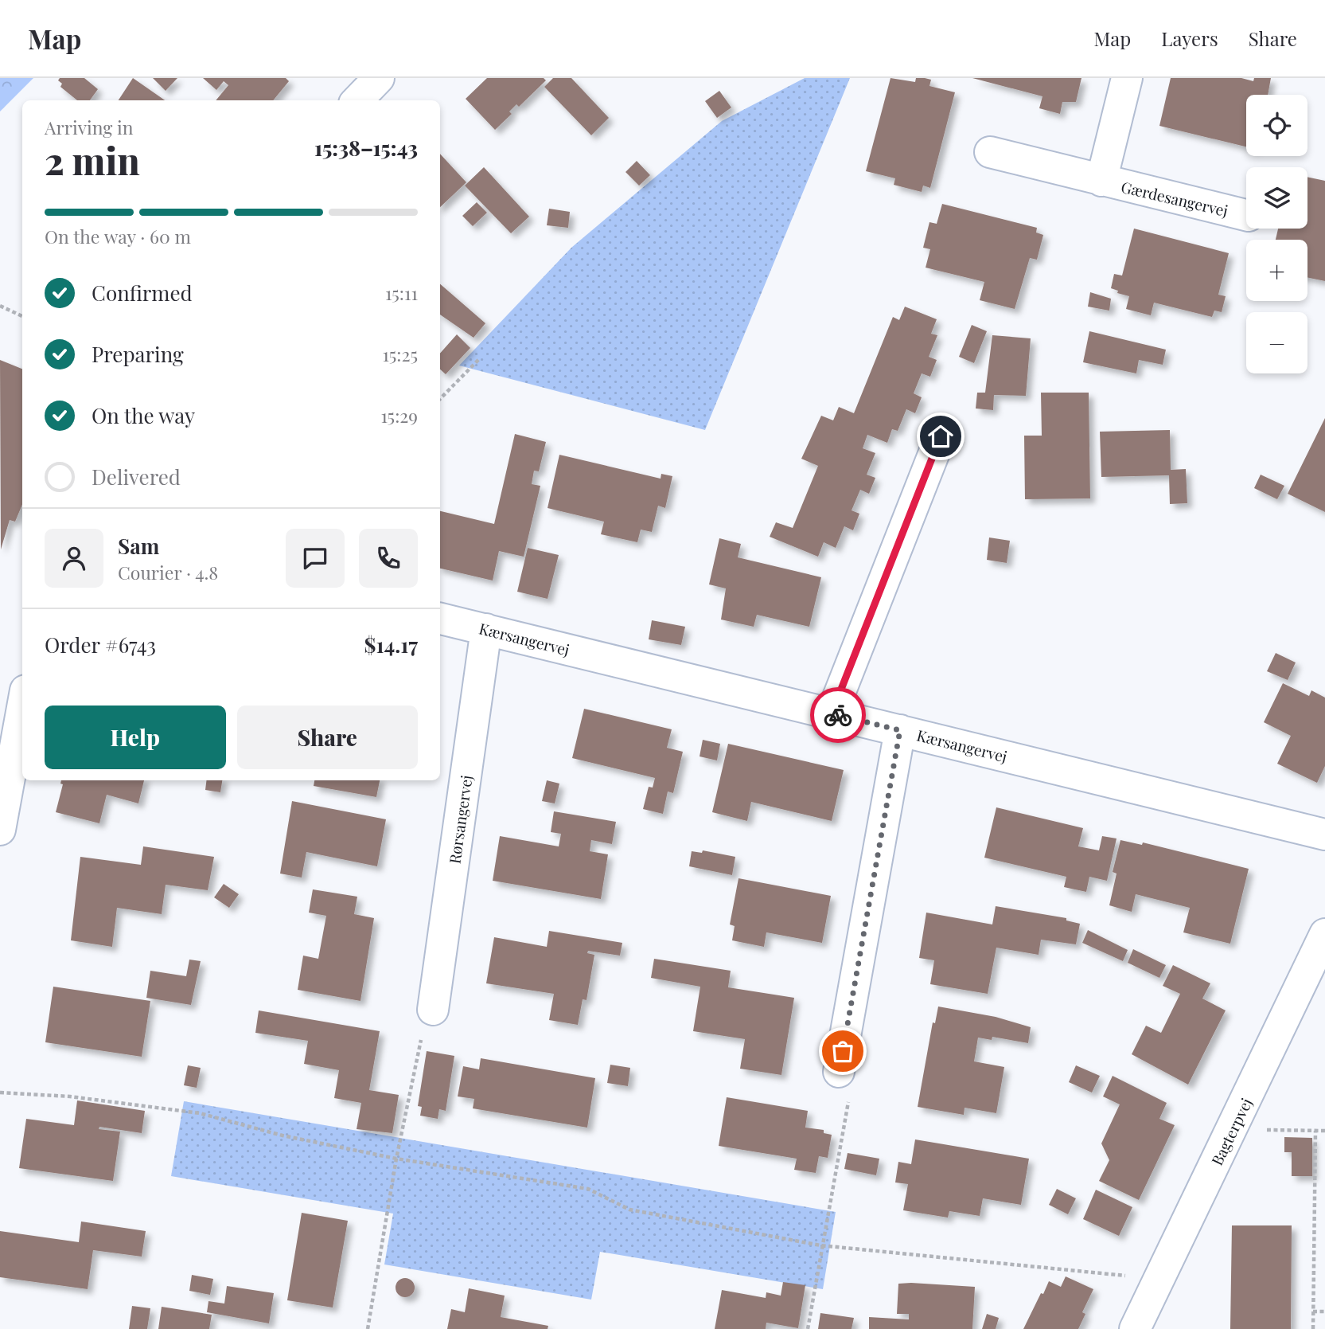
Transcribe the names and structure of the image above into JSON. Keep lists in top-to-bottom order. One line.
{"streets":{"street":["Gærdesangervej","Kærsangervej","Rørsangervej","Bagterpvej"]},"crossings":[["Kærsangervej","Rørsangervej"]],"page":{"header":"Map","nav":["Map","Layers","Share"],"map_buttons":["+","−"],"heading":["2 min","Arriving in","15:38–15:43"],"panel":["Sam","Courier · 4.8","Order #6743","$14.17"],"bar":"On the way · 60 m","list":[["Confirmed","15:11"],["Preparing","15:25"],["On the way","15:29"],"Delivered"],"buttons":["Help","Share"]}}
